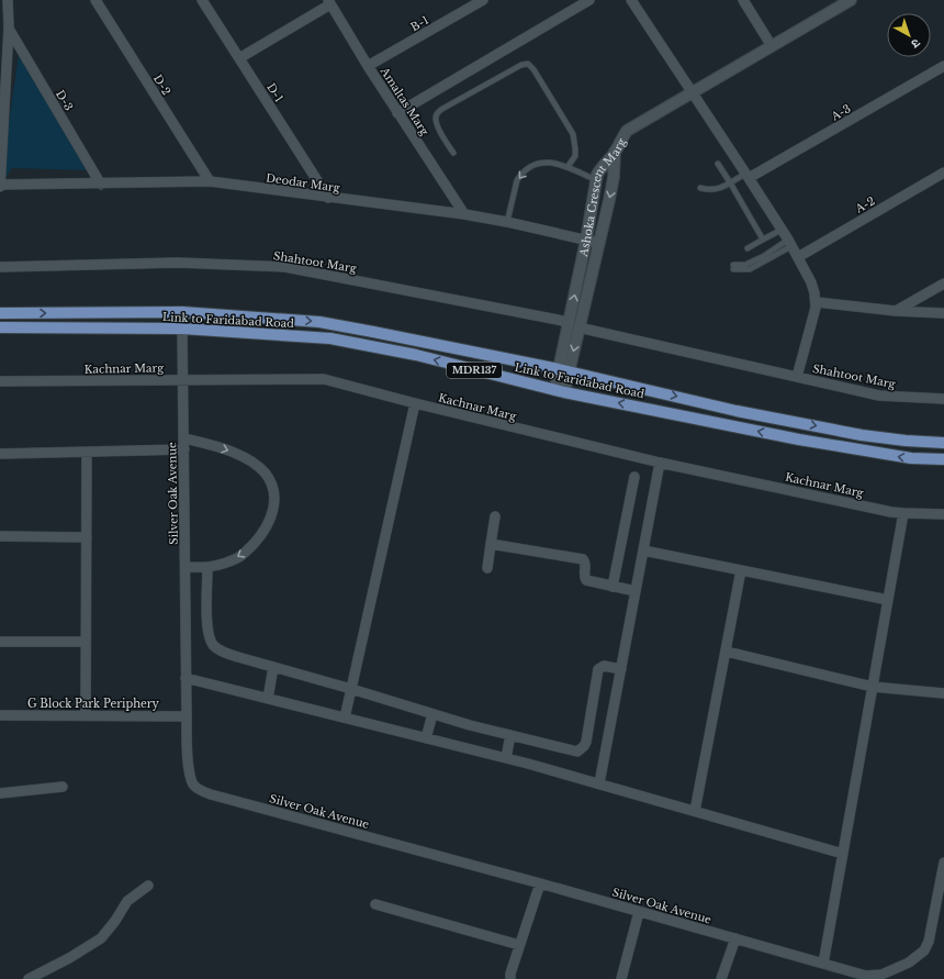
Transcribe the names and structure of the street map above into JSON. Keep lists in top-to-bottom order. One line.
{"streets":{"main road":["Link to Faridabad Road","MDR137"],"street":["B-1","D-2","D-1","D-3","Amaltas Marg","A-3","Deodar Marg","Ashoka Crescent Marg","A-2","Shahtoot Marg","Kachnar Marg","Silver Oak Avenue","G Block Park Periphery"]},"crossings":[["B-1","Amaltas Marg"],["D-2","Deodar Marg"],["D-1","Deodar Marg"],["D-3","Deodar Marg"],["Amaltas Marg","Deodar Marg"],["Deodar Marg","Ashoka Crescent Marg"],["Ashoka Crescent Marg","Shahtoot Marg"],["Ashoka Crescent Marg","Link to Faridabad Road"],["Link to Faridabad Road","Silver Oak Avenue"],["Kachnar Marg","Silver Oak Avenue"],["Silver Oak Avenue","G Block Park Periphery"]],"north":"bottom right"}
